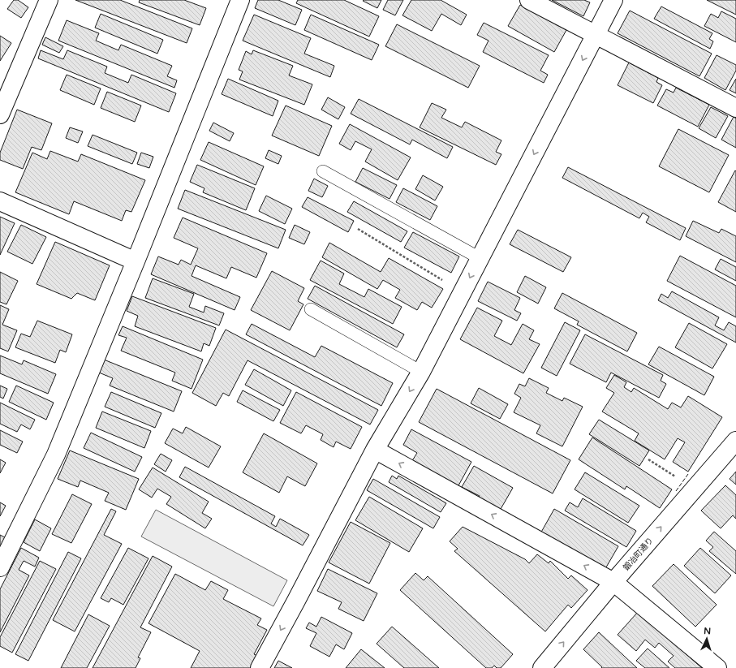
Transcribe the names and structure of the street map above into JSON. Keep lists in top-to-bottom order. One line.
{"streets":{"street":["鍛冶町通り"]},"one_way":["鍛冶町通り"],"north":"top"}
